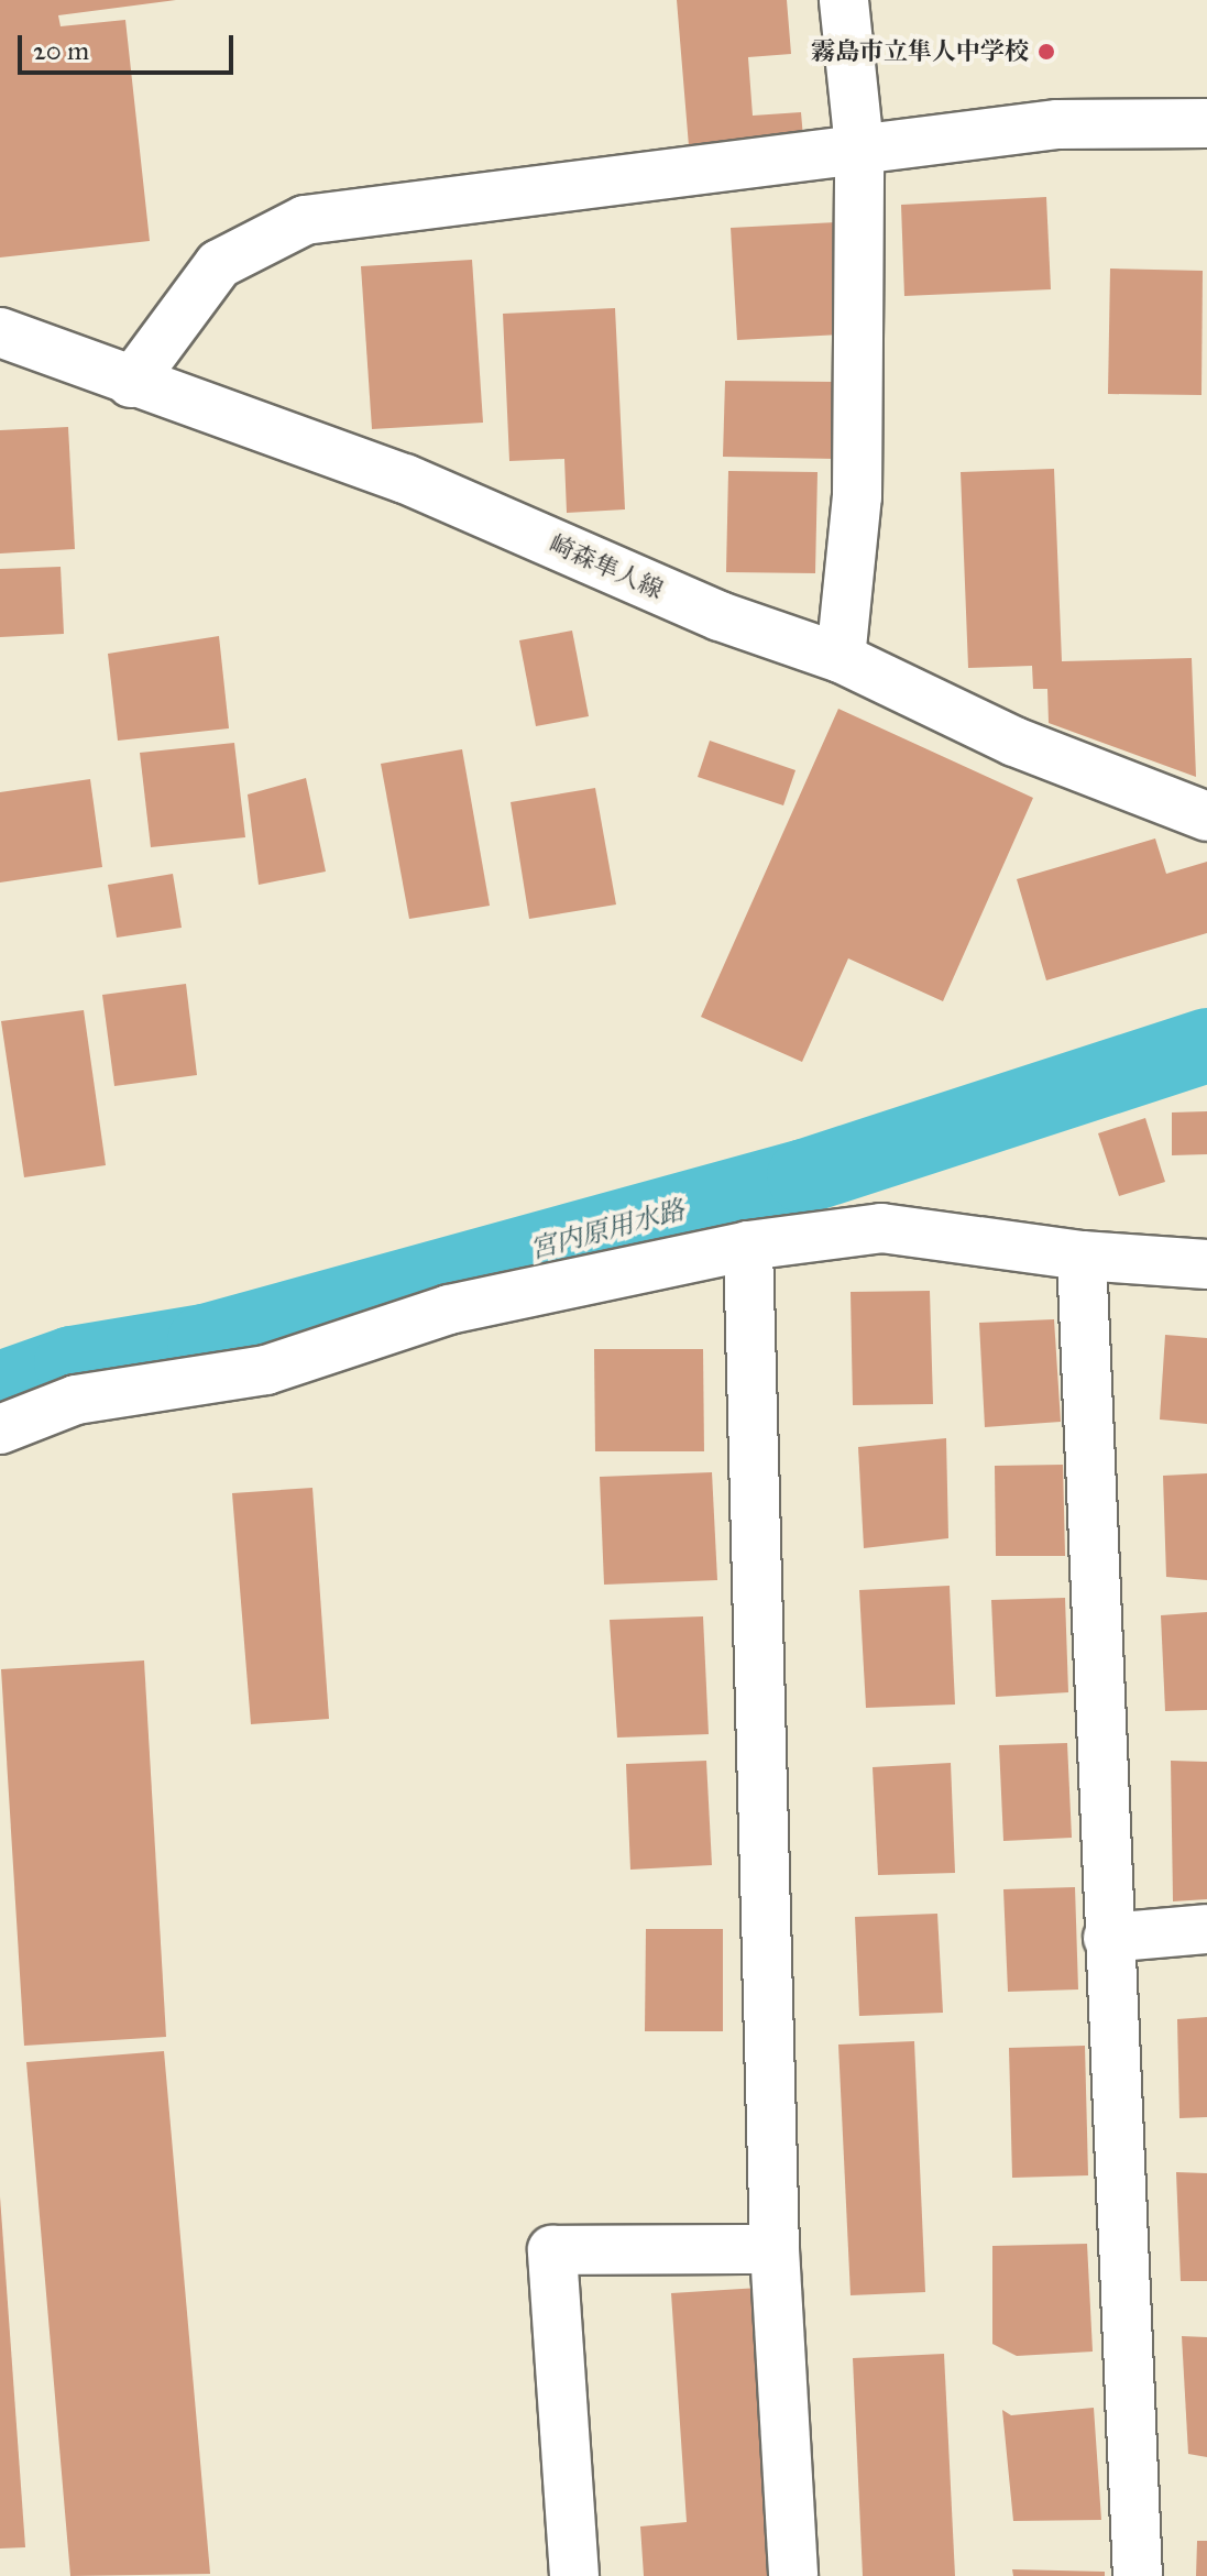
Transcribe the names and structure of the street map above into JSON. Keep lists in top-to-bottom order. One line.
{"streets":{"street":["崎森隼人線"]},"water":["宮内原用水路"],"places":["霧島市立隼人中学校"],"scale_bar":"20 m"}
